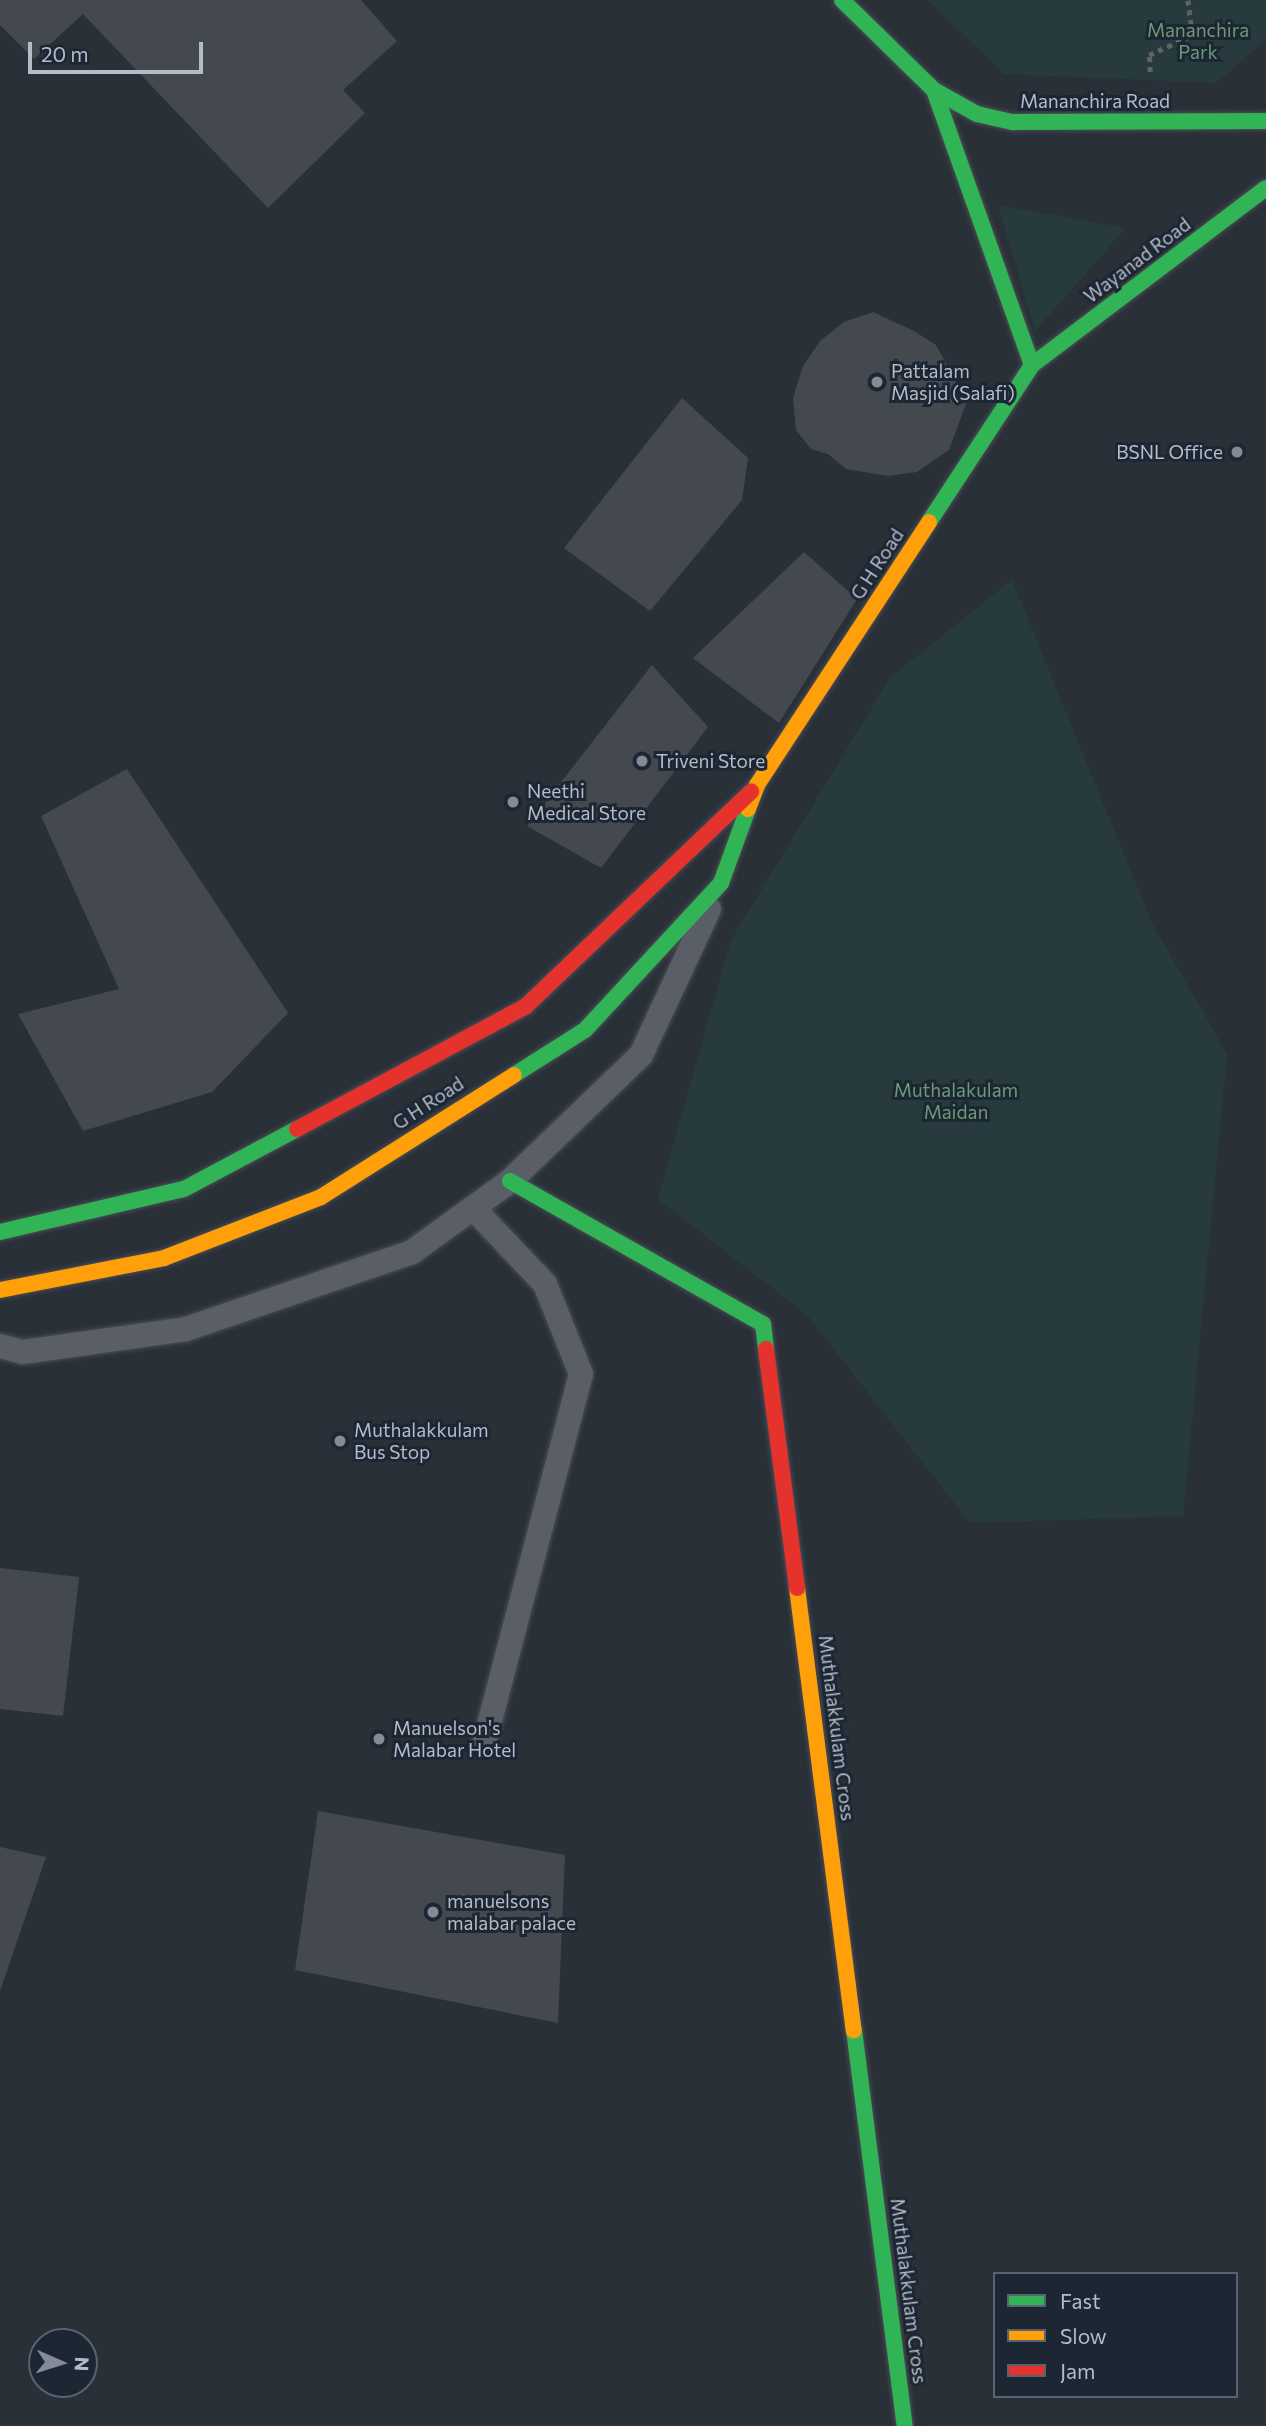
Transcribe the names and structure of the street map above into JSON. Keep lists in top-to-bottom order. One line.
{"streets":{"main road":["Mananchira Road","Wayanad Road","G H Road","Muthalakkulam Cross"]},"crossings":[["Wayanad Road","G H Road"]],"parks":["Mananchira Park","Muthalakulam Maidan"],"places":["Pattalam Masjid (Salafi)","BSNL Office","Triveni Store","Neethi Medical Store","Muthalakkulam Bus Stop","Manuelson's Malabar Hotel","manuelsons malabar palace"],"legend":["Fast","Slow","Jam"],"scale_bar":"20 m","north":"right"}
